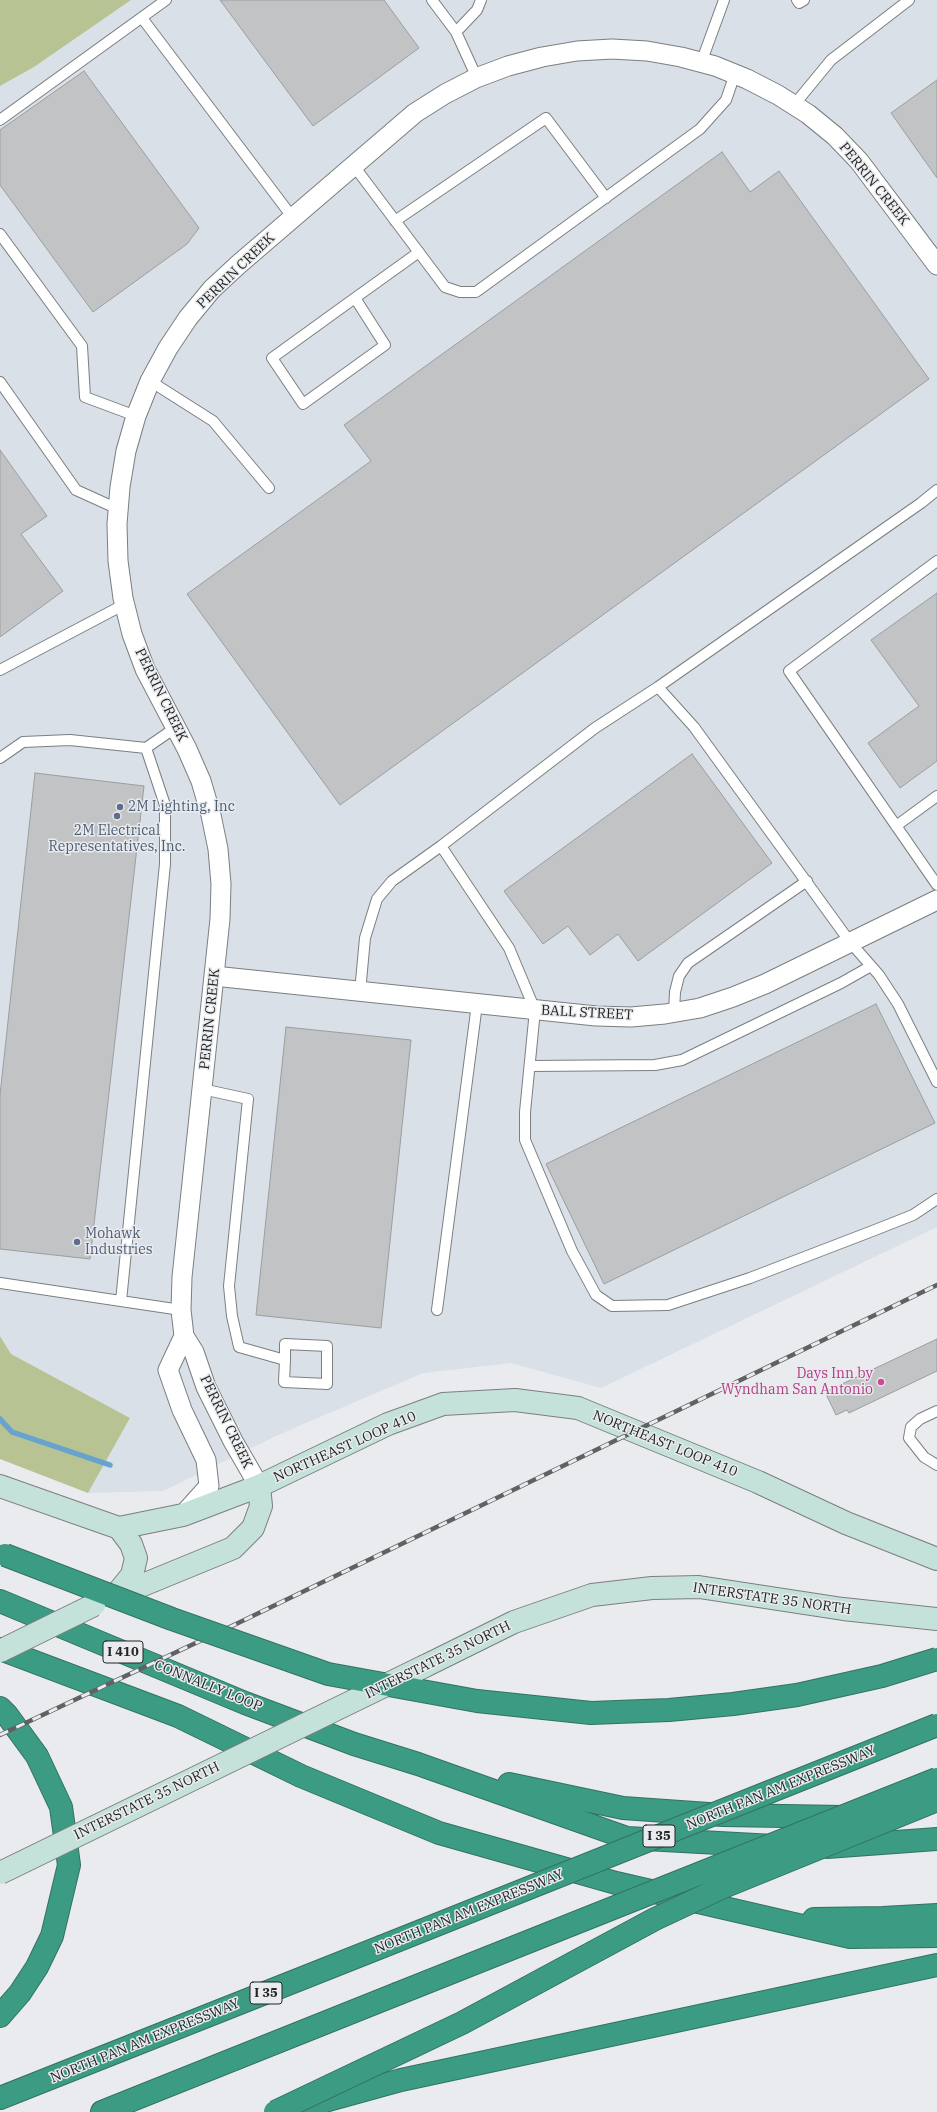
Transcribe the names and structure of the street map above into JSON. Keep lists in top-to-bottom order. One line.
{"streets":{"highway":["I 410","CONNALLY LOOP","NORTH PAN AM EXPRESSWAY","I 35"],"main road":["NORTHEAST LOOP 410","INTERSTATE 35 NORTH"],"street":["PERRIN CREEK","BALL STREET"]},"crossings":[["PERRIN CREEK","BALL STREET"],["PERRIN CREEK","NORTHEAST LOOP 410"],["I 410","CONNALLY LOOP"]],"places":["2M Lighting, Inc","2M Electrical Representatives, Inc.","Mohawk Industries","Days Inn by Wyndham San Antonio"]}
